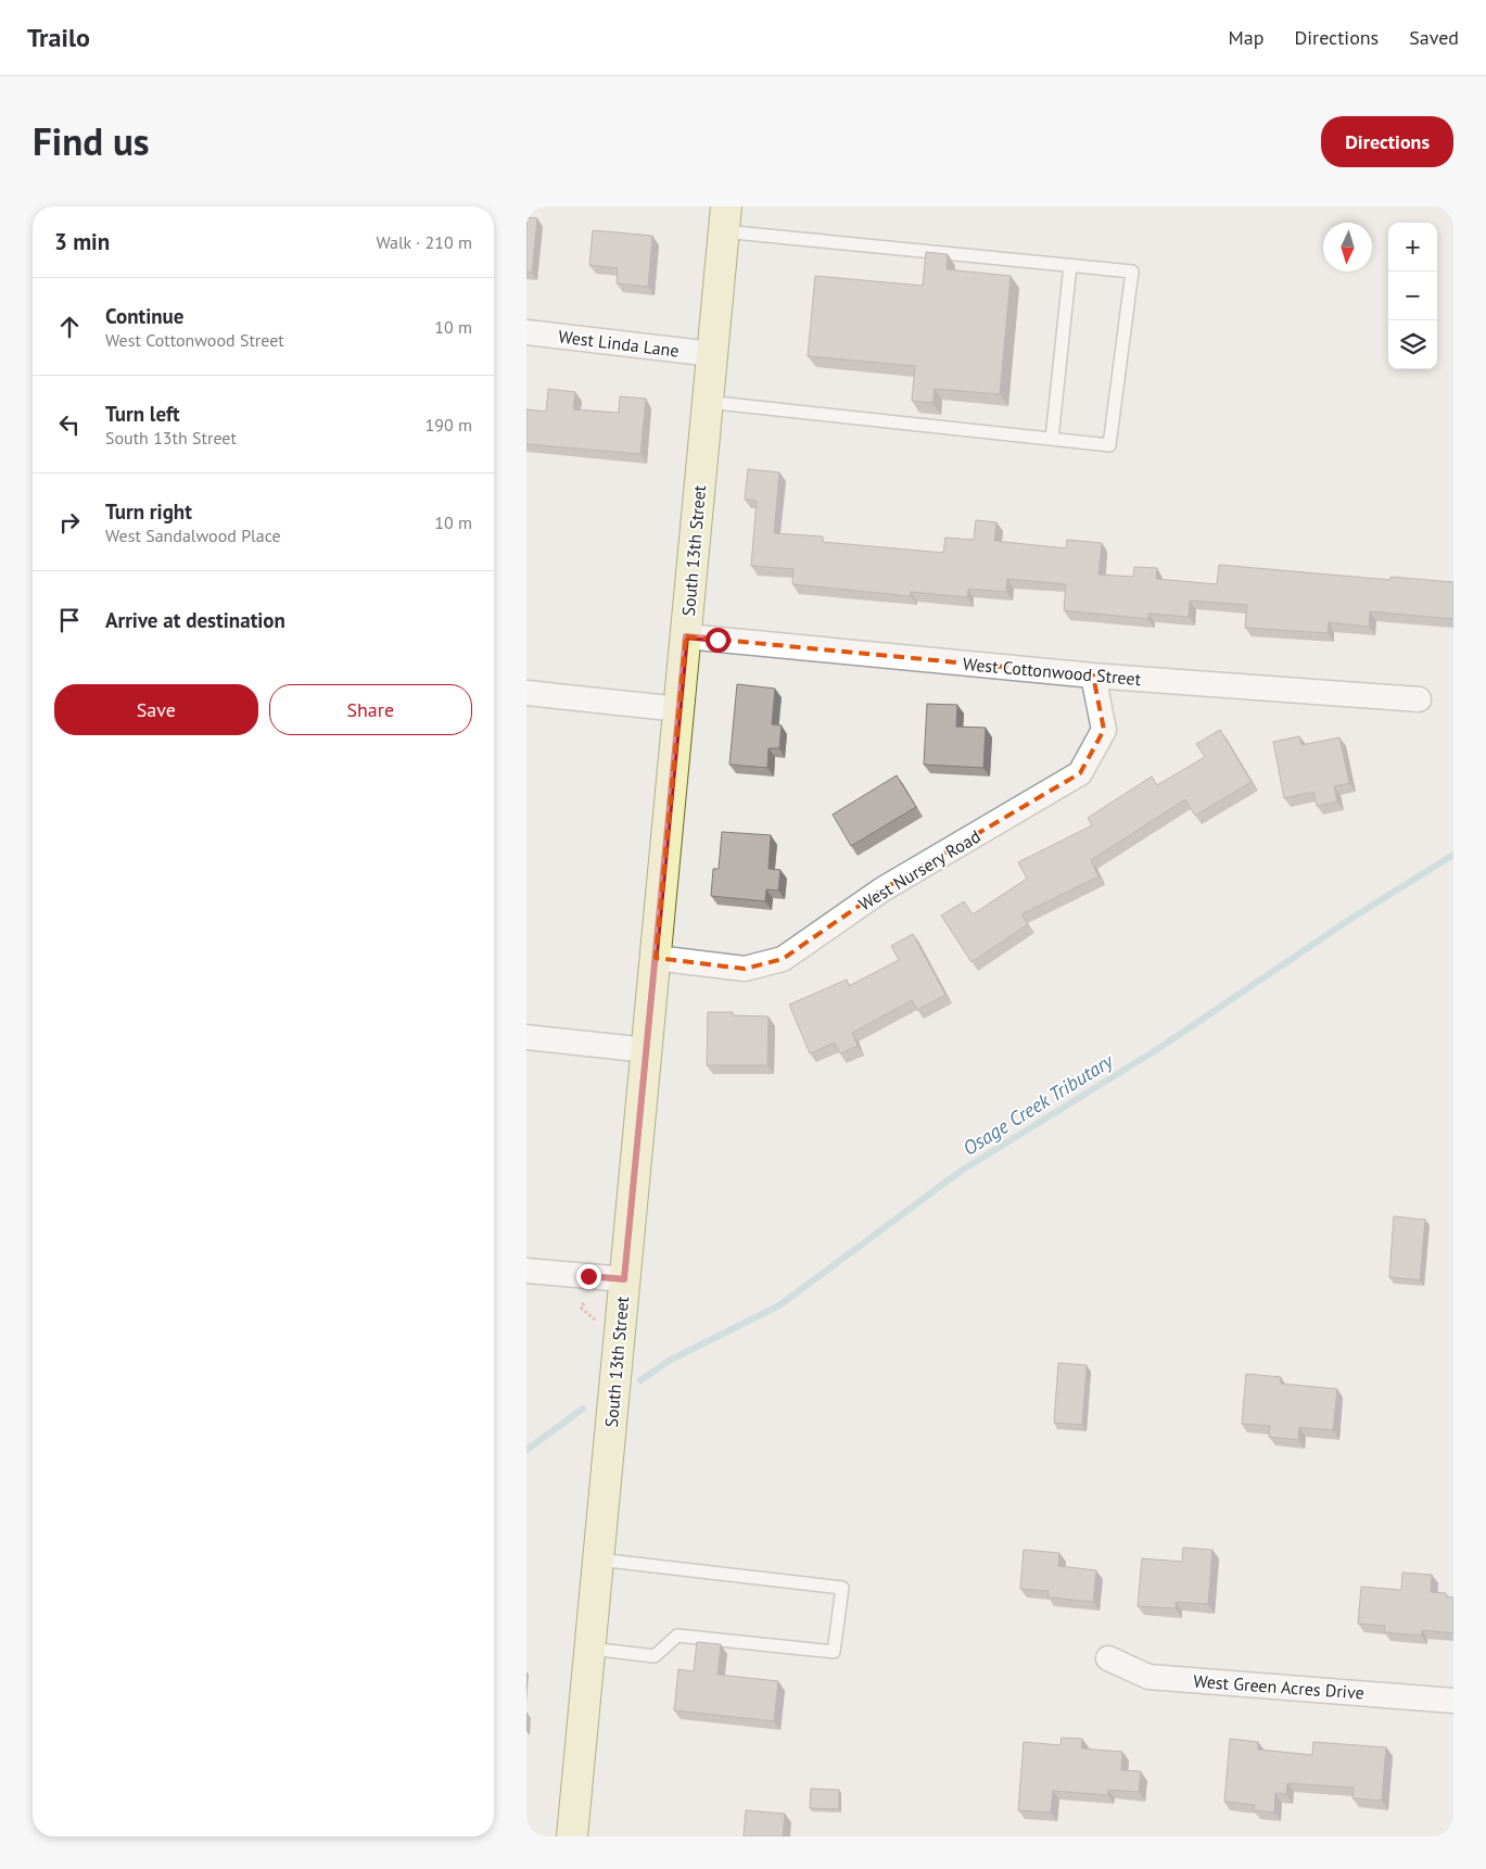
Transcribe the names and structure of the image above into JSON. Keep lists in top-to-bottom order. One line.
{"streets":{"street":["West Linda Lane","South 13th Street","West Cottonwood Street","West Nursery Road","West Green Acres Drive"]},"crossings":[["West Linda Lane","South 13th Street"],["South 13th Street","West Cottonwood Street"],["South 13th Street","West Nursery Road"],["West Cottonwood Street","West Nursery Road"]],"water":["Osage Creek Tributary"],"north":"bottom","page":{"header":"Trailo","nav":["Map","Directions","Saved"],"title":"Find us","buttons":["Directions",["Save","Share"]],"heading":["3 min","Walk · 210 m"],"map_buttons":["+","−"],"list":[["Continue","West Cottonwood Street","10 m"],["Turn left","South 13th Street","190 m"],["Turn right","West Sandalwood Place","10 m"],"Arrive at destination"]}}
